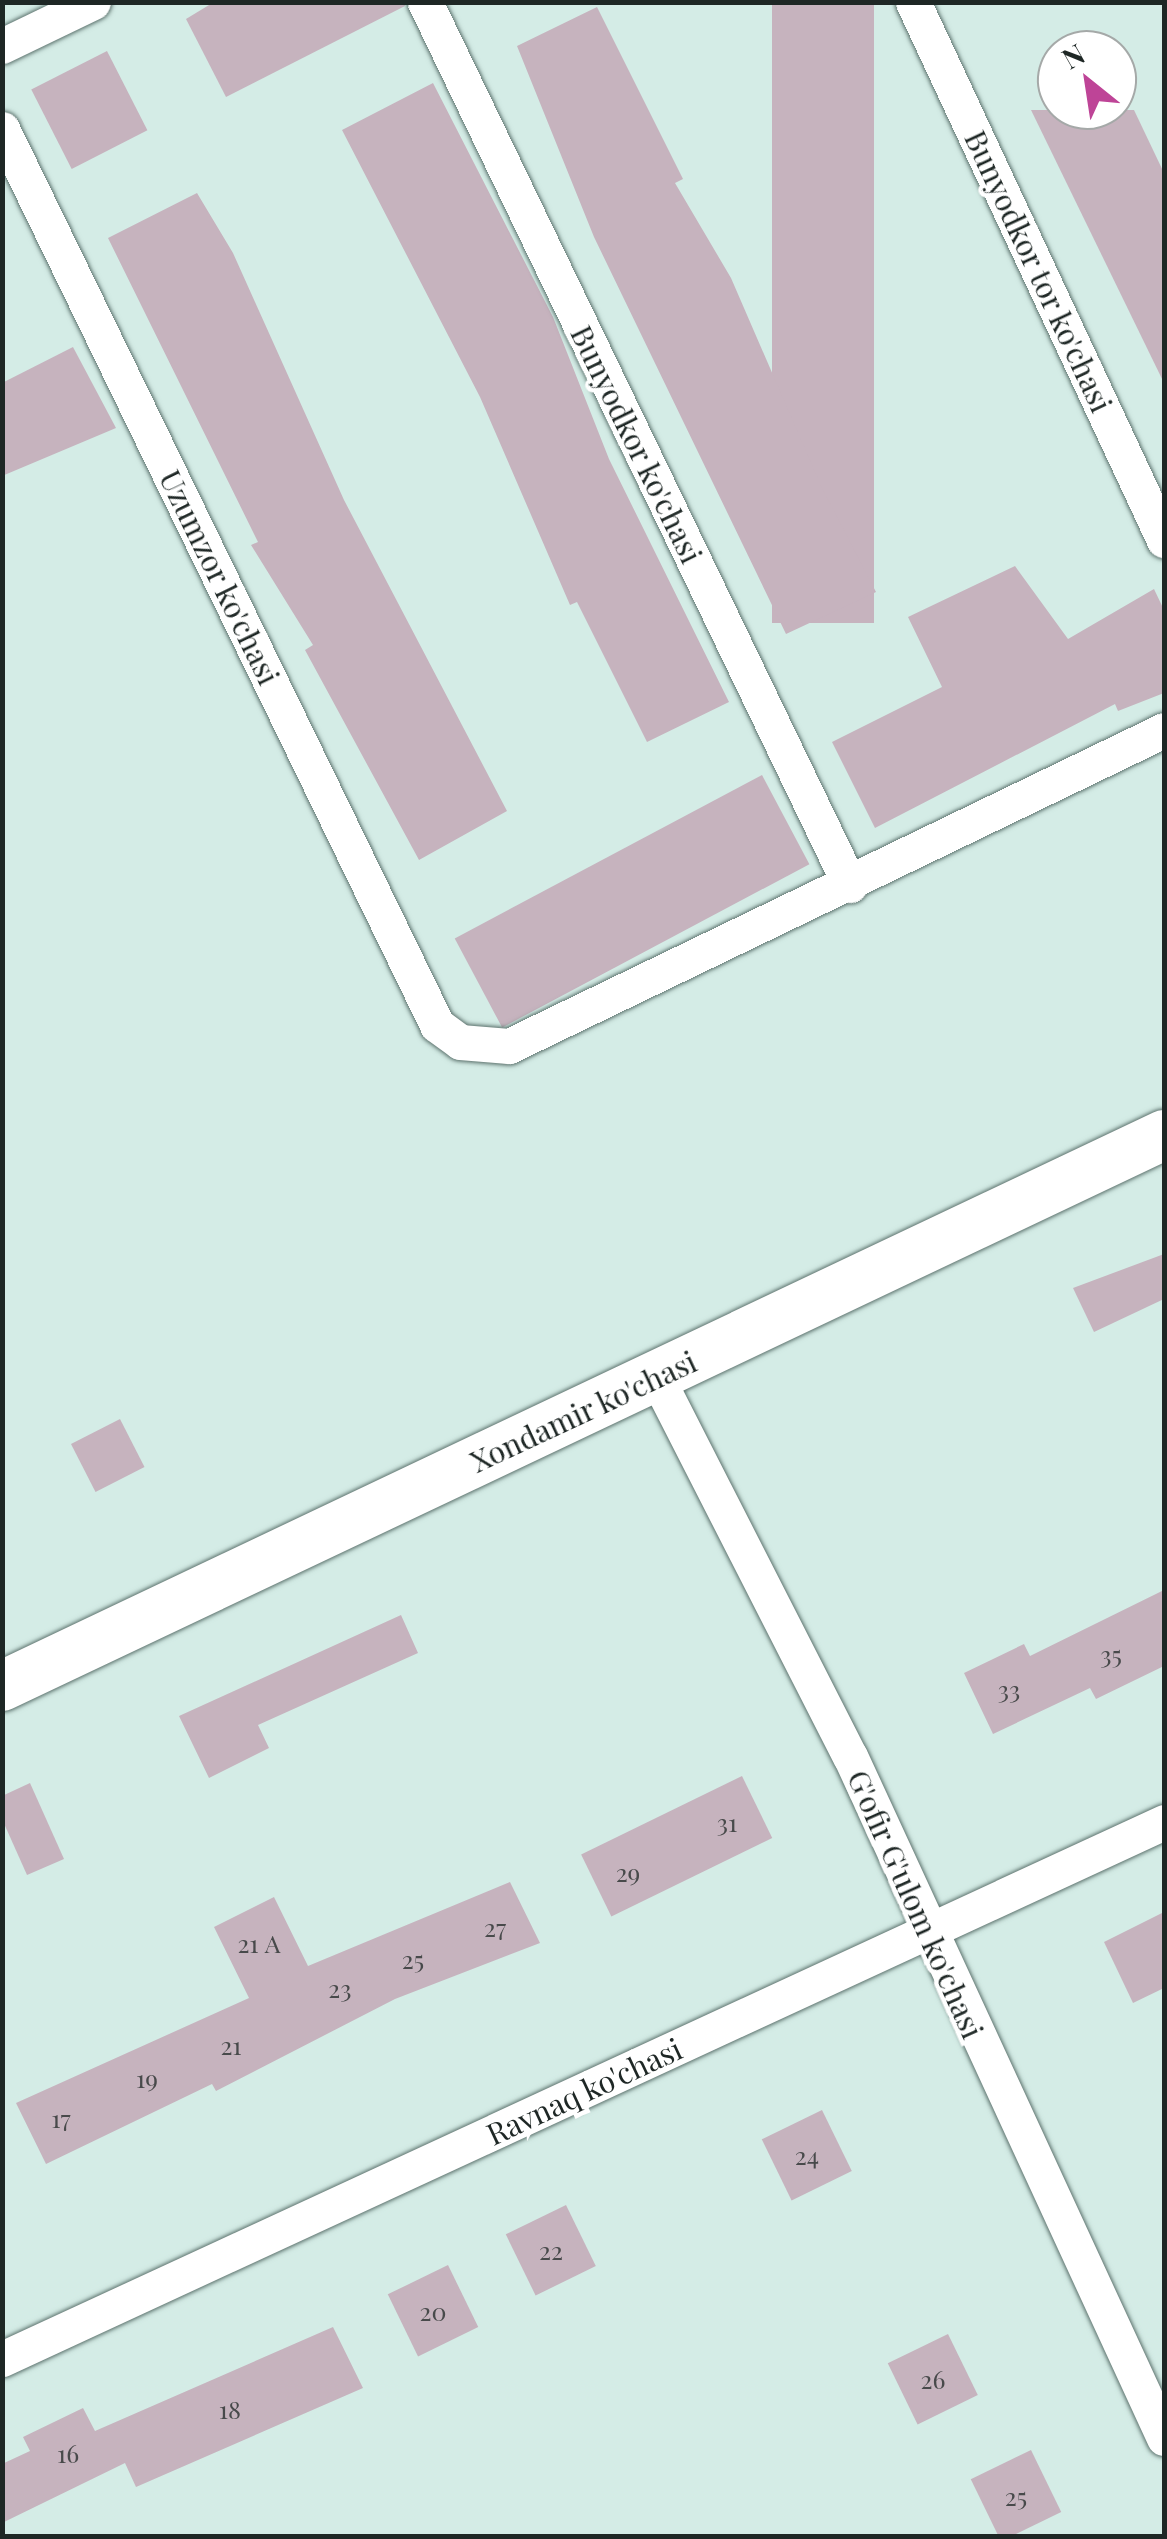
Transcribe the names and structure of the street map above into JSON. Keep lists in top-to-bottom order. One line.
{"streets":{"main road":["Xondamir ko'chasi"],"street":["Bunyodkor tor ko'chasi","Bunyodkor ko'chasi","Uzumzor ko'chasi","G'ofir G'ulom ko'chasi","Ravnaq ko'chasi"]},"crossings":[["Bunyodkor ko'chasi","Uzumzor ko'chasi"],["Xondamir ko'chasi","G'ofir G'ulom ko'chasi"],["G'ofir G'ulom ko'chasi","Ravnaq ko'chasi"]],"house_numbers":["35","33","31","29","27","21 А","25","23","21","19","17","24","22","20","26","18","16","25"],"north":"top left"}
